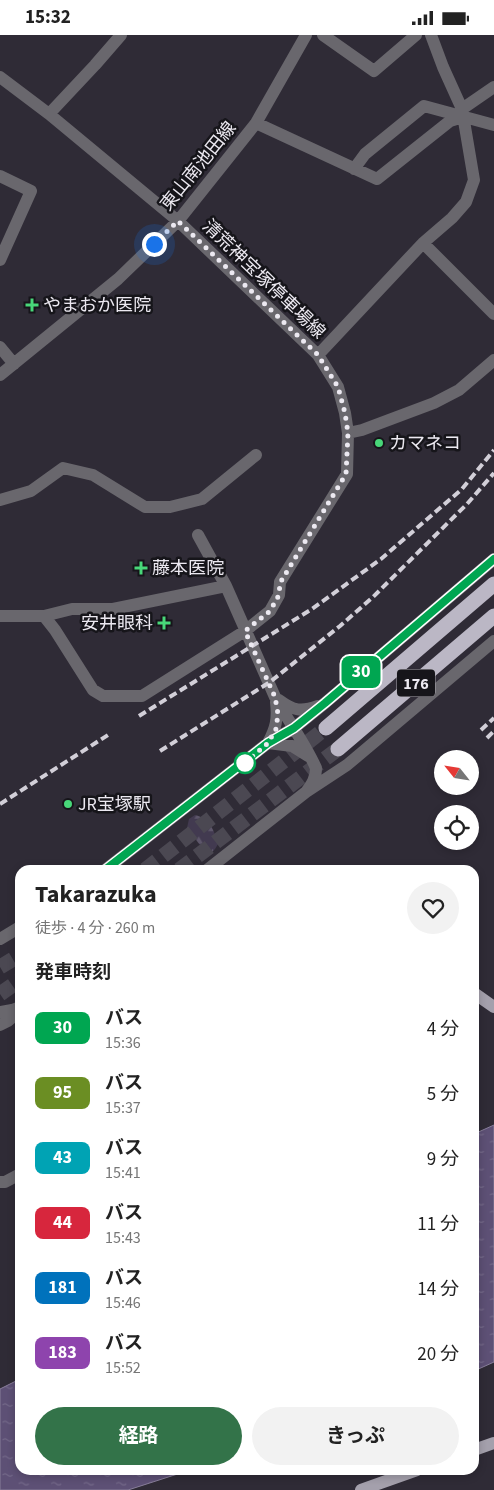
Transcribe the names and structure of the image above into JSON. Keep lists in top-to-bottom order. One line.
{"streets":{"highway":["176"],"street":["東山南池田線","清荒神宝塚停車場線"]},"crossings":[["東山南池田線","清荒神宝塚停車場線"]],"places":{"health":["やまおか医院","藤本医院","安井眼科"],"other":["カマネコ","JR宝塚駅"]},"lines":["bus line 30"],"north":"top left","page":{"status":"15:32","on_map":"30","heading":[["Takarazuka","徒歩 · 4 分 · 260 m"],"発車時刻"],"list":[{"mark":"30","name":"バス","note":"15:36","value":"4 分"},{"mark":"95","name":"バス","note":"15:37","value":"5 分"},{"mark":"43","name":"バス","note":"15:41","value":"9 分"},{"mark":"44","name":"バス","note":"15:43","value":"11 分"},{"mark":"181","name":"バス","note":"15:46","value":"14 分"},{"mark":"183","name":"バス","note":"15:52","value":"20 分"}],"buttons":["経路","きっぷ"]}}
